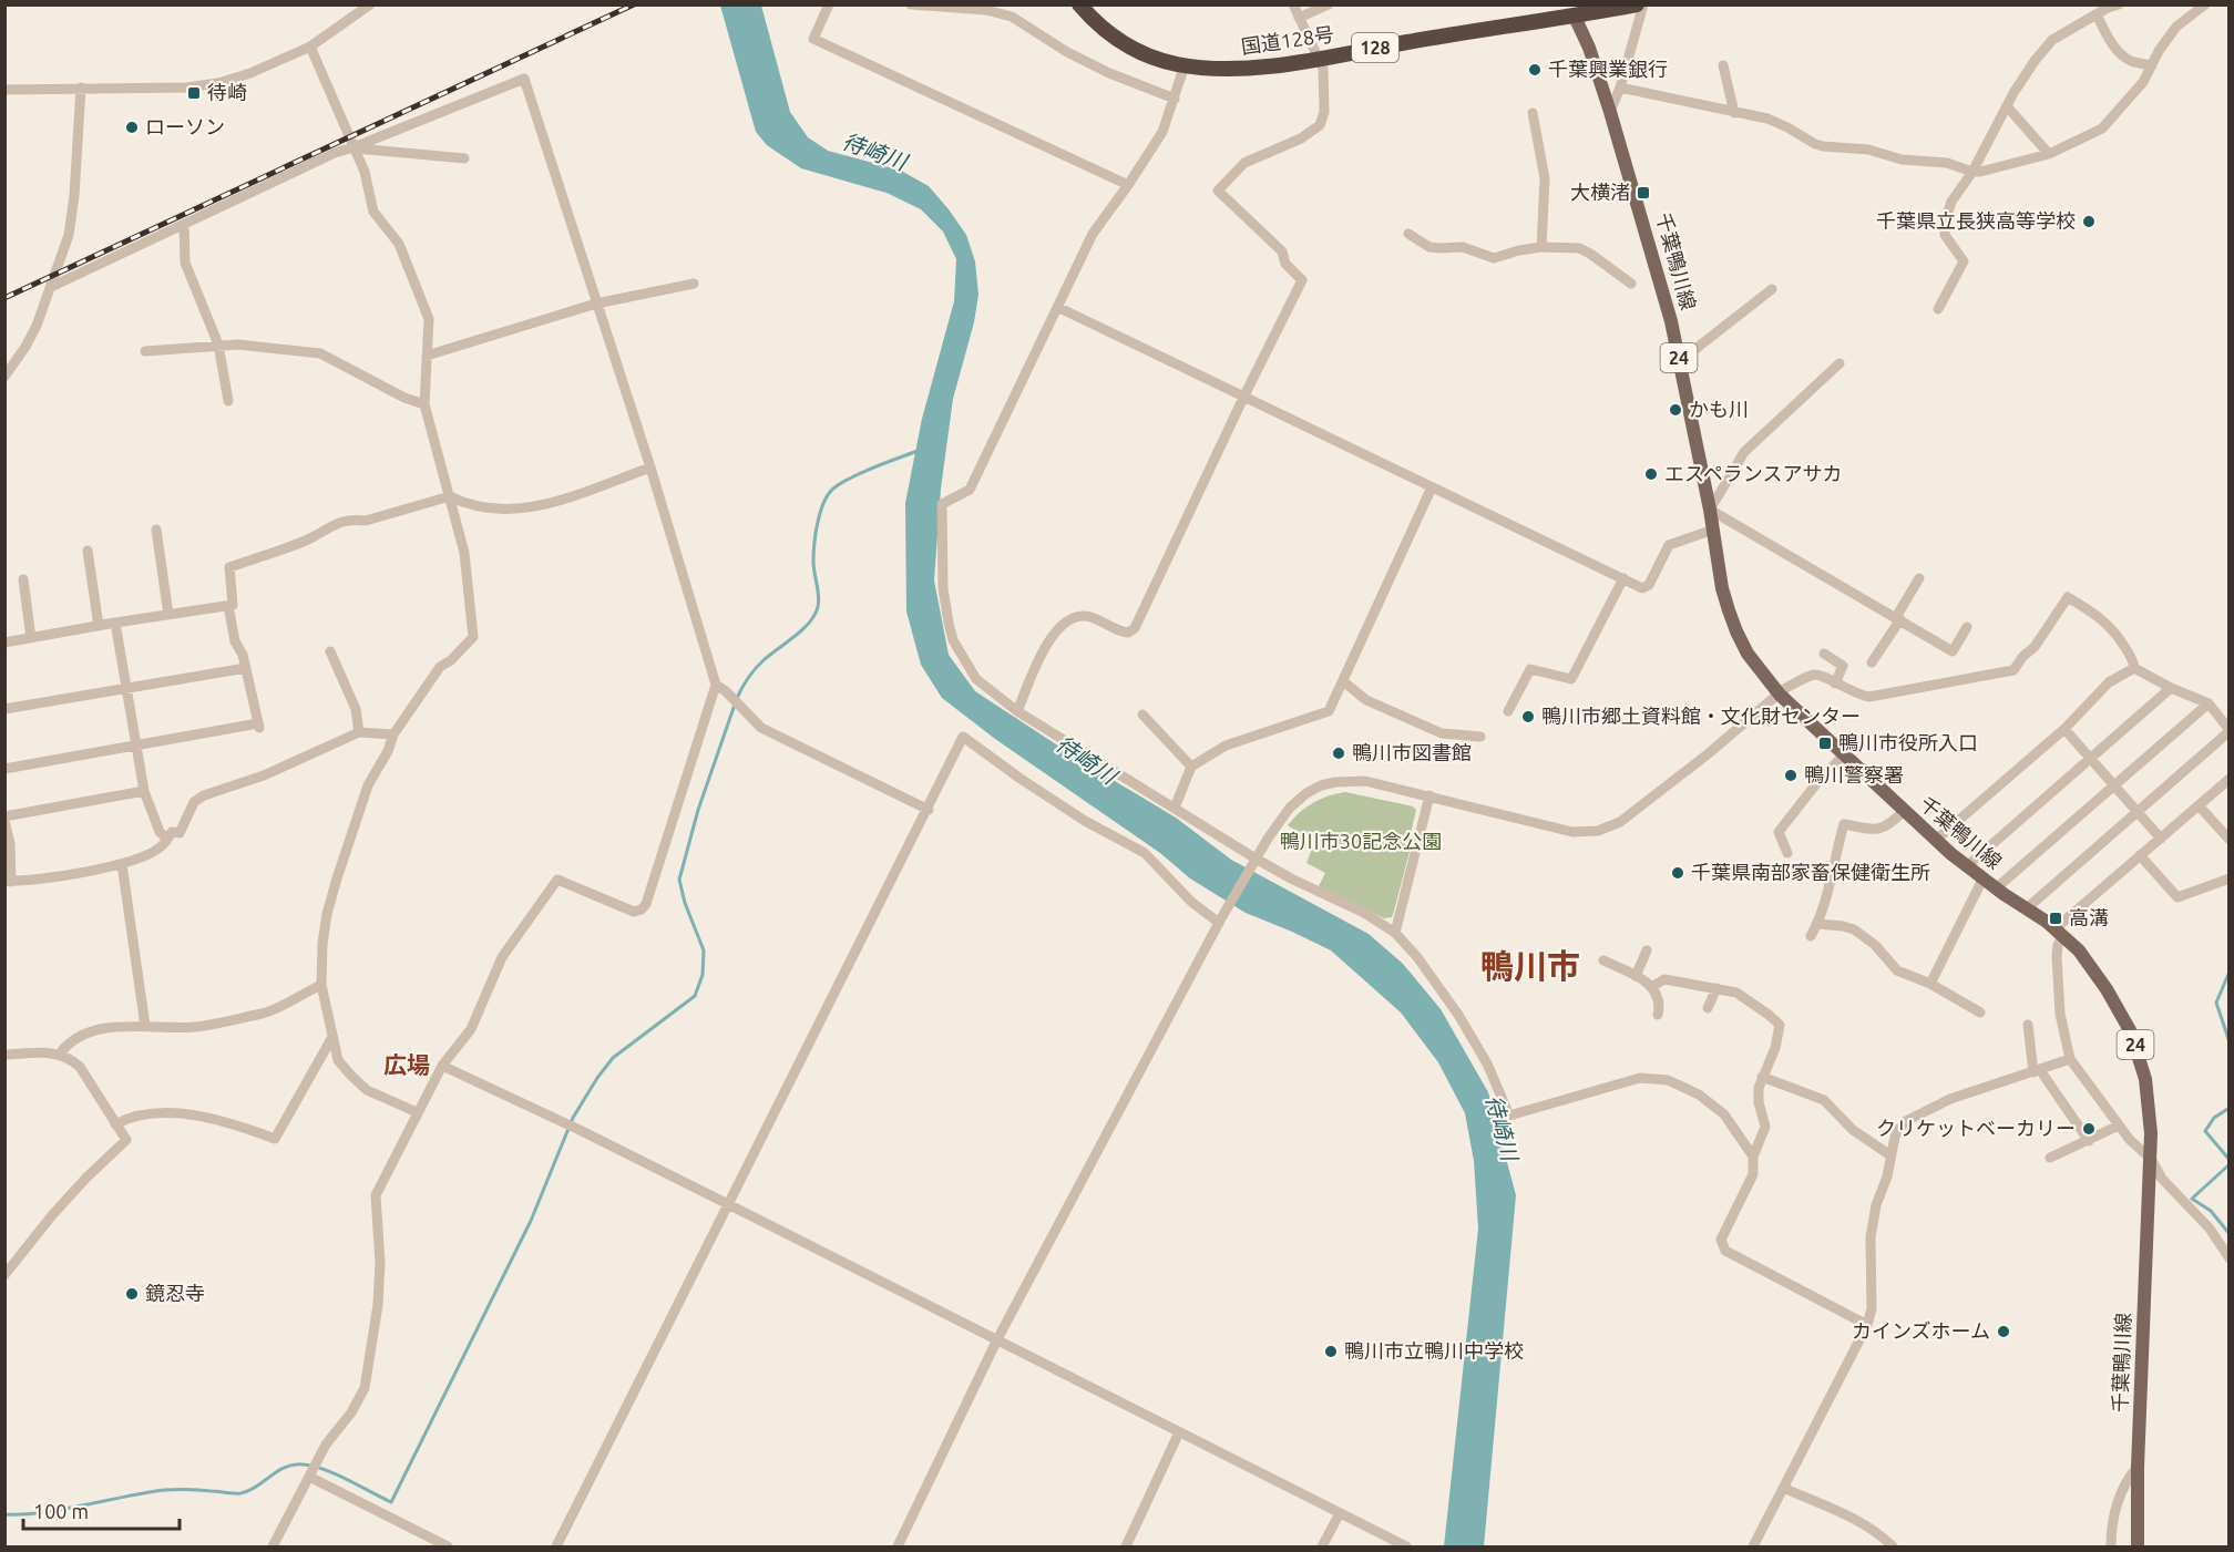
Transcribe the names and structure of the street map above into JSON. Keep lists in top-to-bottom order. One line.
{"streets":{"highway":["国道128号","128"],"main road":["千葉鴨川線","24"]},"crossings":[["国道128号","千葉鴨川線"]],"districts":["鴨川市","広場"],"water":["待崎川"],"parks":["鴨川市30記念公園"],"places":{"other":["千葉興業銀行","ローソン","千葉県立長狭高等学校","かも川","エスペランスアサカ","鴨川市郷土資料館・文化財センター","鴨川市図書館","鴨川警察署","千葉県南部家畜保健衛生所","クリケットベーカリー","鏡忍寺","カインズホーム","鴨川市立鴨川中学校"],"transit":["待崎","大横渚","鴨川市役所入口","高溝"]},"scale_bar":"100 m"}
